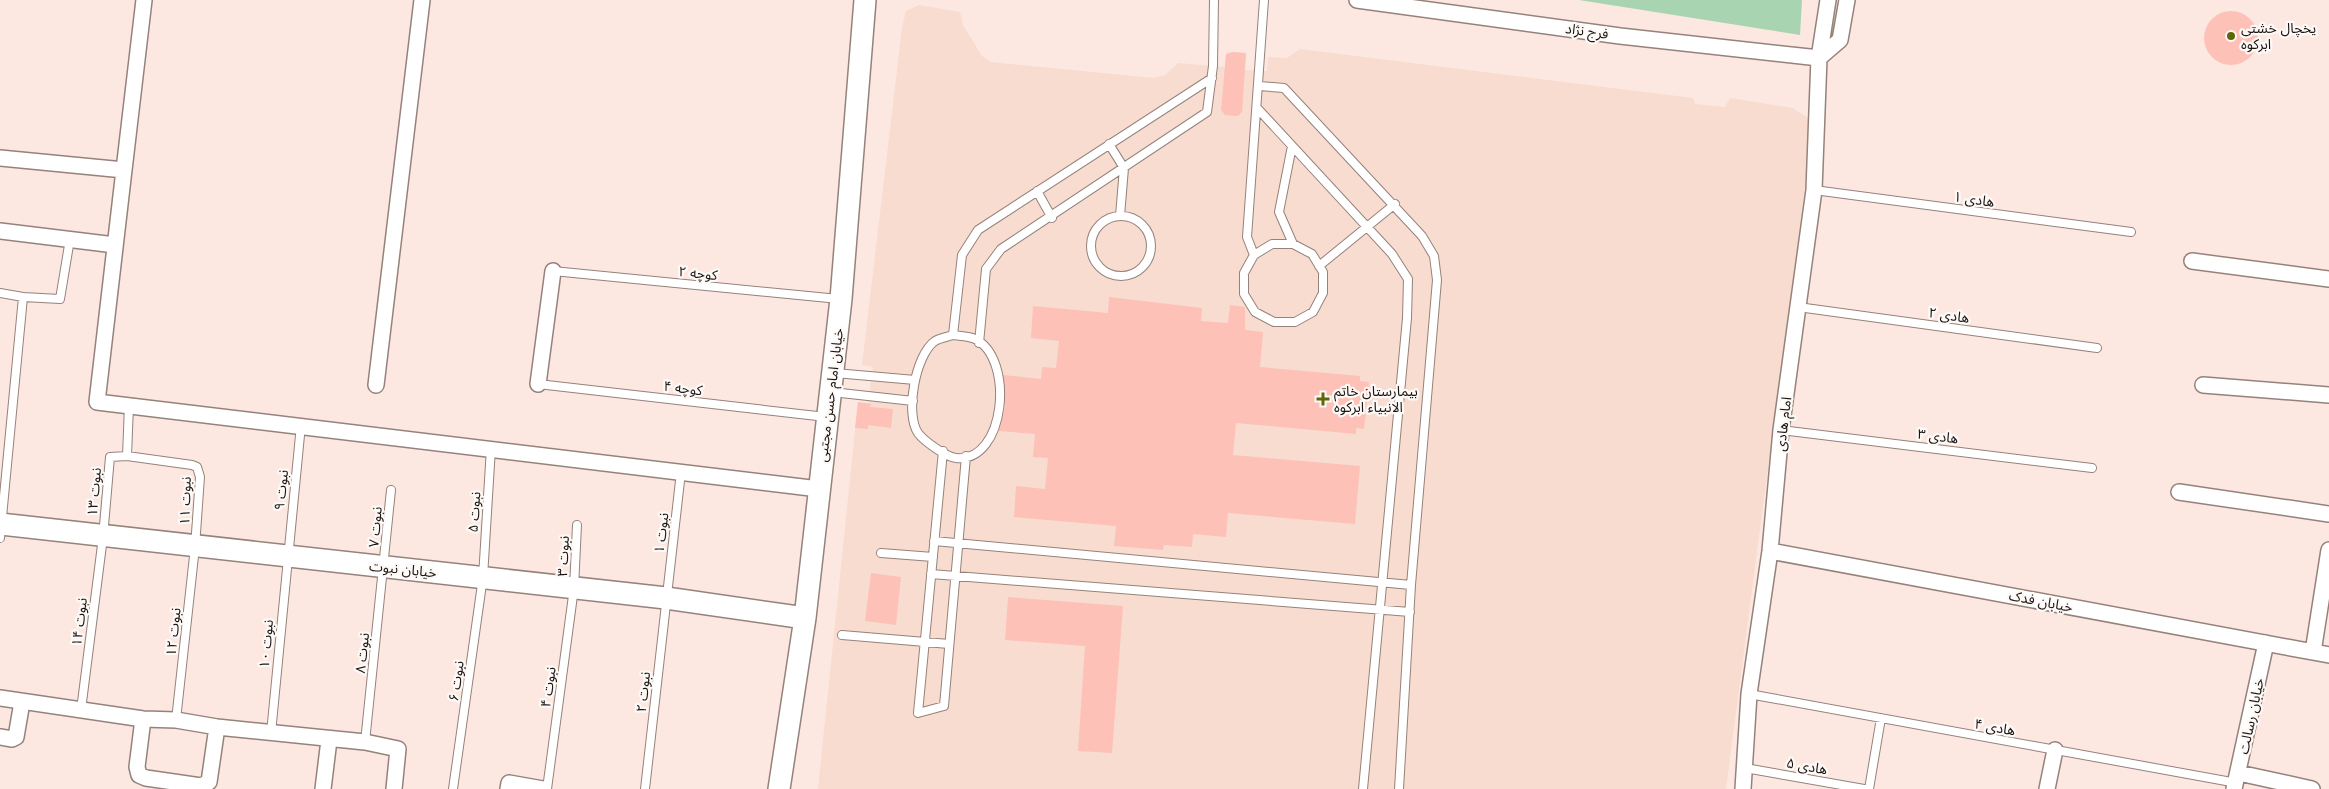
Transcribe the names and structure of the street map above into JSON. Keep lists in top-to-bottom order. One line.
{"streets":{"street":["فرج نژاد","خیابان امام حسن مجتبی","امام هادی","خیابان نبوت","خیابان فدک","خیابان رسالت"],"lane":["هادی ۱","کوچه ۲","هادی ۲","کوچه ۴","هادی ۳","نبوت ۹","نبوت ۱۳","نبوت ۱۱","نبوت ۵","نبوت ۷","نبوت ۱","نبوت ۳","نبوت ۱۴","نبوت ۱۲","نبوت ۱۰","نبوت ۸","نبوت ۶","نبوت ۴","نبوت ۲","هادی ۴","هادی ۵"]},"crossings":[["فرج نژاد","امام هادی"],["هادی ۱","امام هادی"],["کوچه ۲","خیابان امام حسن مجتبی"],["هادی ۲","امام هادی"],["کوچه ۴","خیابان امام حسن مجتبی"],["خیابان امام حسن مجتبی","خیابان نبوت"],["امام هادی","هادی ۳"],["امام هادی","خیابان فدک"],["امام هادی","هادی ۴"],["امام هادی","هادی ۵"],["نبوت ۹","خیابان نبوت"],["نبوت ۹","نبوت ۱۰"],["نبوت ۱۳","نبوت ۱۱"],["نبوت ۱۳","خیابان نبوت"],["نبوت ۱۳","نبوت ۱۴"],["نبوت ۱۱","خیابان نبوت"],["نبوت ۱۱","نبوت ۱۲"],["نبوت ۵","خیابان نبوت"],["نبوت ۵","نبوت ۶"],["نبوت ۷","خیابان نبوت"],["نبوت ۷","نبوت ۸"],["نبوت ۱","خیابان نبوت"],["نبوت ۱","نبوت ۲"],["نبوت ۳","خیابان نبوت"],["نبوت ۳","نبوت ۴"],["خیابان نبوت","نبوت ۱۴"],["خیابان نبوت","نبوت ۱۲"],["خیابان نبوت","نبوت ۱۰"],["خیابان نبوت","نبوت ۸"],["خیابان نبوت","نبوت ۶"],["خیابان نبوت","نبوت ۴"],["خیابان نبوت","نبوت ۲"],["خیابان فدک","خیابان رسالت"],["خیابان رسالت","هادی ۴"]],"places":{"other":["یخچال خشتی ابرکوه"],"health":["بیمارستان خاتم الانبیاء ابرکوه"]}}
